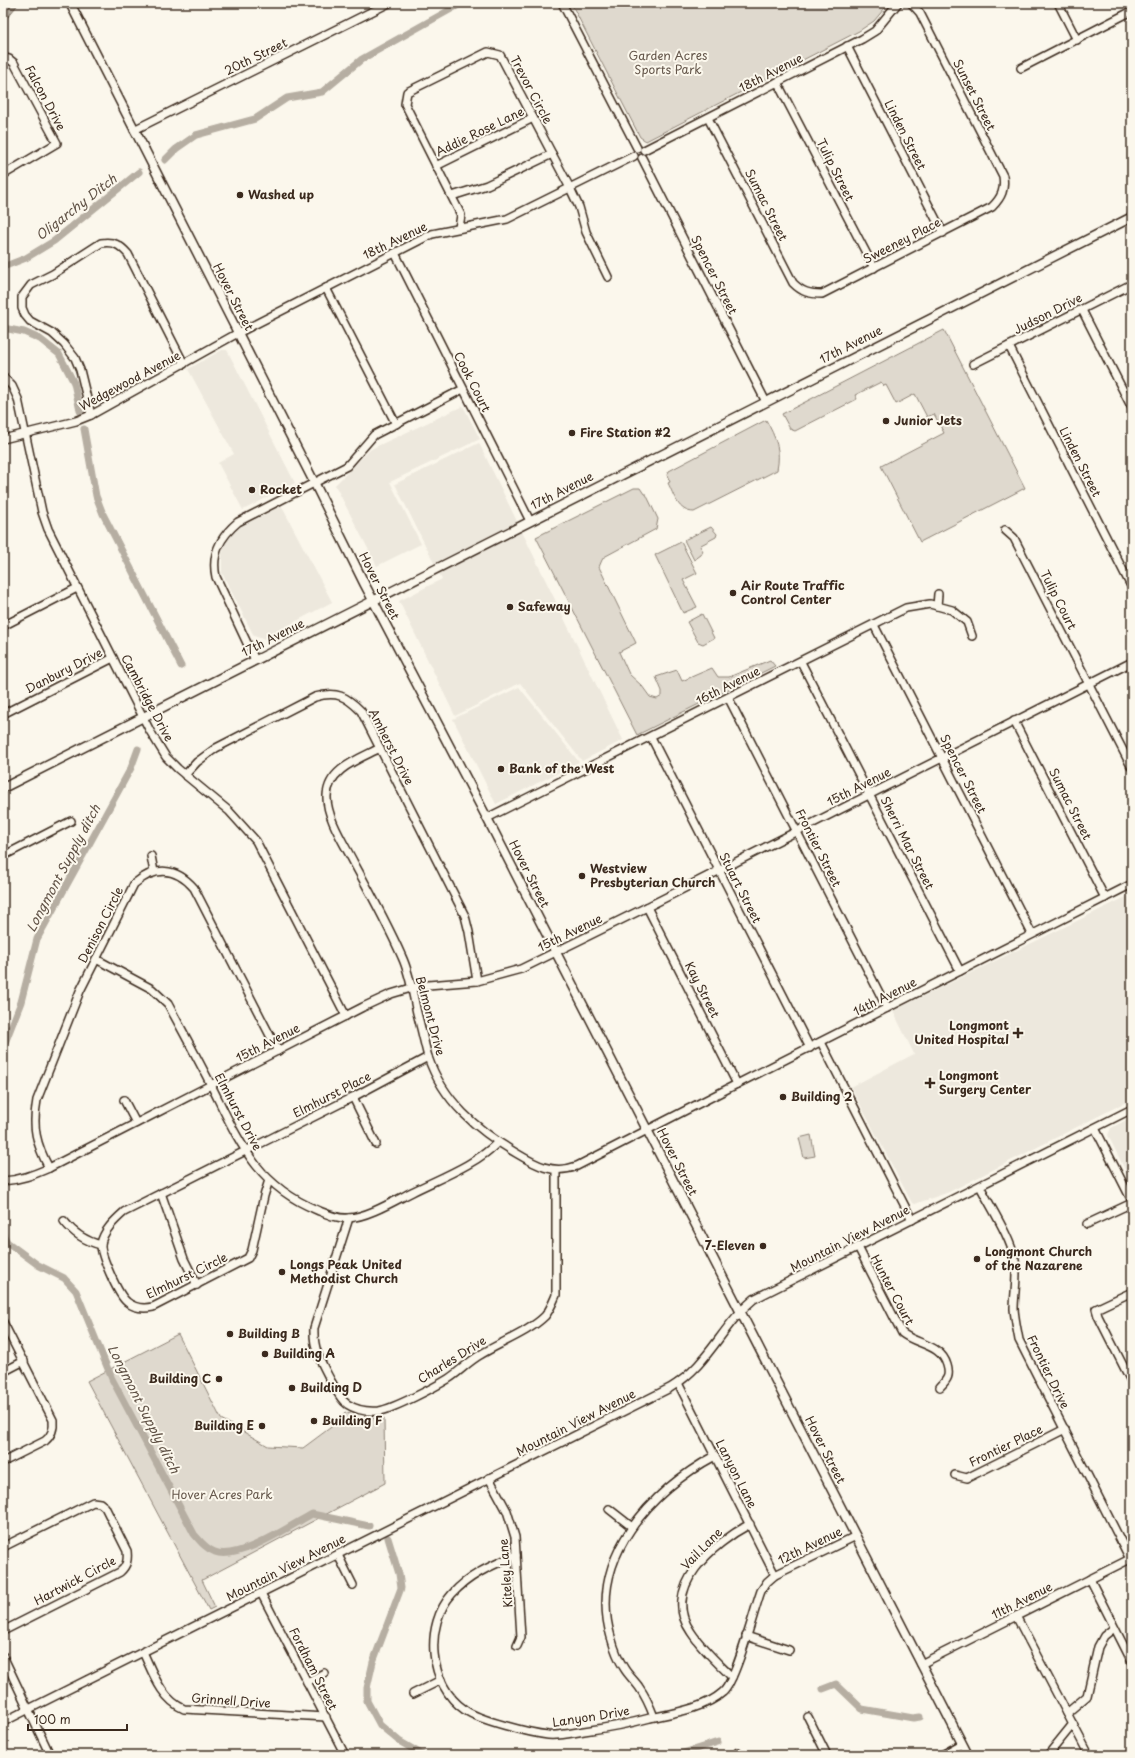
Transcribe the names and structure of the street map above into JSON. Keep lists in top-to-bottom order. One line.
{"streets":{"main road":["Hover Street","17th Avenue"],"street":["20th Street","18th Avenue","Trevor Circle","Sunset Street","Falcon Drive","Addie Rose Lane","Linden Street","Tulip Street","Sumac Street","Sweeney Place","Spencer Street","Judson Drive","Wedgewood Avenue","Cook Court","Tulip Court","Danbury Drive","16th Avenue","Cambridge Drive","Amherst Drive","15th Avenue","Sherri Mar Street","Frontier Street","Stuart Street","Denison Circle","Kay Street","14th Avenue","Belmont Drive","Elmhurst Place","Elmhurst Drive","Mountain View Avenue","Elmhurst Circle","Hunter Court","Charles Drive","Frontier Drive","Frontier Place","Lanyon Lane","12th Avenue","Vail Lane","Kiteley Lane","Hartwick Circle","11th Avenue","Fordham Street","Grinnell Drive","Lanyon Drive"]},"crossings":[["20th Street","Hover Street"],["18th Avenue","Trevor Circle"],["18th Avenue","Linden Street"],["18th Avenue","Tulip Street"],["18th Avenue","Sumac Street"],["18th Avenue","Spencer Street"],["18th Avenue","Hover Street"],["18th Avenue","Wedgewood Avenue"],["18th Avenue","Cook Court"],["Trevor Circle","Addie Rose Lane"],["Sunset Street","Sweeney Place"],["Linden Street","Sweeney Place"],["Linden Street","Judson Drive"],["Tulip Street","Sweeney Place"],["Sumac Street","Sweeney Place"],["Sumac Street","15th Avenue"],["Sumac Street","14th Avenue"],["Spencer Street","17th Avenue"],["Spencer Street","16th Avenue"],["Spencer Street","15th Avenue"],["Spencer Street","14th Avenue"],["Hover Street","17th Avenue"],["Hover Street","Wedgewood Avenue"],["Hover Street","16th Avenue"],["Hover Street","15th Avenue"],["Hover Street","14th Avenue"],["Hover Street","Belmont Drive"],["Hover Street","Mountain View Avenue"],["Hover Street","12th Avenue"],["Hover Street","11th Avenue"],["17th Avenue","Cook Court"],["17th Avenue","Cambridge Drive"],["Wedgewood Avenue","Cambridge Drive"],["Tulip Court","15th Avenue"],["Danbury Drive","Cambridge Drive"],["16th Avenue","Sherri Mar Street"],["16th Avenue","Frontier Street"],["16th Avenue","Stuart Street"],["Cambridge Drive","Amherst Drive"],["Cambridge Drive","15th Avenue"],["Amherst Drive","15th Avenue"],["Amherst Drive","Belmont Drive"],["15th Avenue","Sherri Mar Street"],["15th Avenue","Frontier Street"],["15th Avenue","Stuart Street"],["15th Avenue","Denison Circle"],["15th Avenue","Kay Street"],["15th Avenue","Belmont Drive"],["15th Avenue","Elmhurst Drive"],["Sherri Mar Street","14th Avenue"],["Frontier Street","14th Avenue"],["Stuart Street","14th Avenue"],["Denison Circle","Elmhurst Drive"],["Kay Street","14th Avenue"],["14th Avenue","Belmont Drive"],["Belmont Drive","Elmhurst Place"],["Belmont Drive","Elmhurst Drive"],["Belmont Drive","Charles Drive"],["Elmhurst Place","Elmhurst Drive"],["Elmhurst Drive","Elmhurst Circle"],["Elmhurst Drive","Charles Drive"],["Mountain View Avenue","Hunter Court"],["Mountain View Avenue","Frontier Drive"],["Mountain View Avenue","Lanyon Lane"],["Mountain View Avenue","Kiteley Lane"],["Mountain View Avenue","Fordham Street"],["Mountain View Avenue","Grinnell Drive"],["Frontier Drive","Frontier Place"],["Frontier Drive","11th Avenue"],["Lanyon Lane","12th Avenue"],["Lanyon Lane","Vail Lane"],["Lanyon Lane","Lanyon Drive"],["12th Avenue","Lanyon Drive"],["Vail Lane","Lanyon Drive"],["Kiteley Lane","Lanyon Drive"],["Fordham Street","Grinnell Drive"]],"water":["Oligarchy Ditch","Longmont Supply ditch"],"parks":["Garden Acres Sports Park","Hover Acres Park"],"places":{"other":["Washed up","Junior Jets","Fire Station #2","Rocket","Air Route Traffic Control Center","Safeway","Bank of the West","Westview Presbyterian Church","Building 2","7-Eleven","Longmont Church of the Nazarene","Longs Peak United Methodist Church","Building B","Building A","Building C","Building D","Building F","Building E"],"health":["Longmont United Hospital","Longmont Surgery Center"]},"scale_bar":"100 m"}
